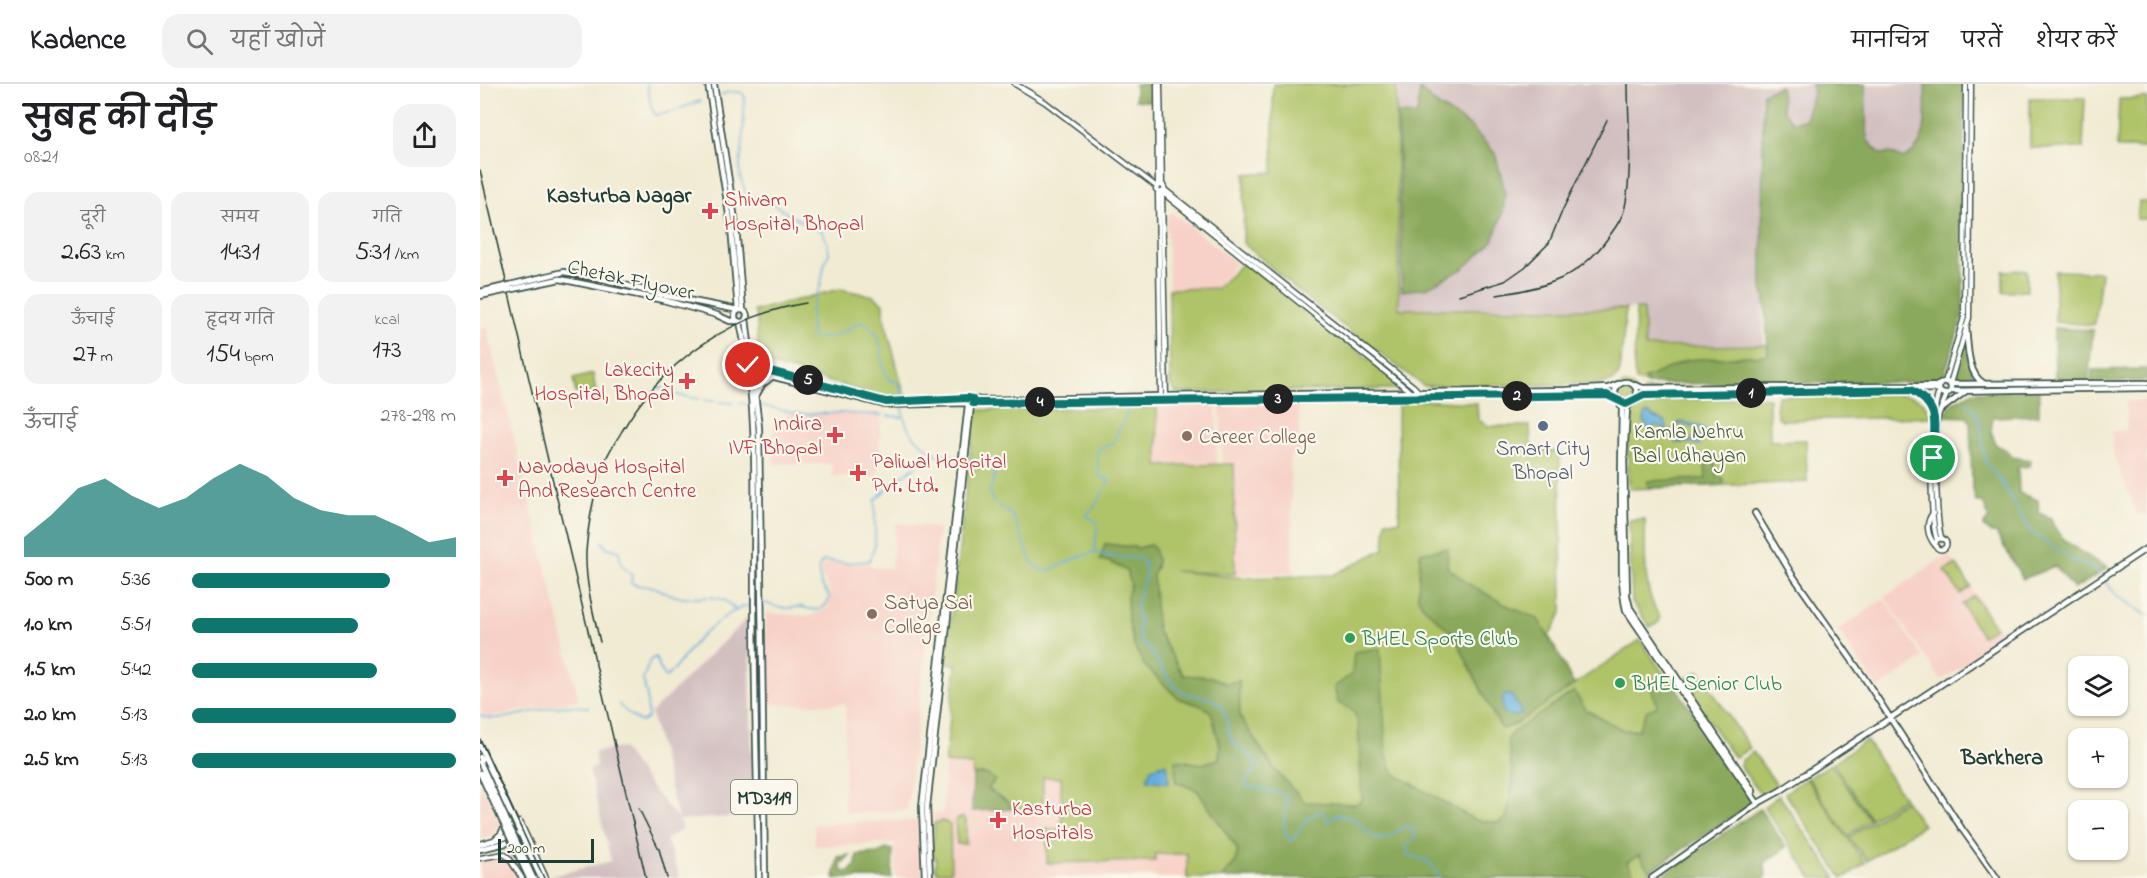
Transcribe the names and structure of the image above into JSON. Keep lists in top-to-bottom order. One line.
{"streets":{"main road":["Chetak Flyover","MD3119"]},"crossings":[["Chetak Flyover","MD3119"]],"districts":["Kasturba Nagar","Barkhera"],"parks":["Kamla Nehru Bal Udhayan"],"places":{"health":["Shivam Hospital, Bhopal","Lakecity Hospital, Bhopal","Indira IVF Bhopal","Paliwal Hospital Pvt. Ltd.","Navodaya Hospital And Research Centre","Kasturba Hospitals"],"other":["Smart City Bhopal","Career College","Satya Sai College","BHEL Sports Club","BHEL Senior Club"]},"scale_bar":"200 m","page":{"header":"Kadence","search":"यहाँ खोजें","nav":["मानचित्र","परतें","शेयर करें"],"heading":["सुबह की दौड़","08:21"],"stats":[["दूरी","2.63 km"],["समय","14:31"],["गति","5:31 /km"],["ऊँचाई","27 m"],["हृदय गति","154 bpm"],["kcal","173"]],"pins":["5","1","2","3","4"],"chart":["ऊँचाई","278–298 m"],"list":[{"name":"500 m","note":"5:36"},{"name":"1.0 km","note":"5:51"},{"name":"1.5 km","note":"5:42"},{"name":"2.0 km","note":"5:13"},{"name":"2.5 km","note":"5:13"}],"map_buttons":["+","−"],"scale":"200 m"}}
